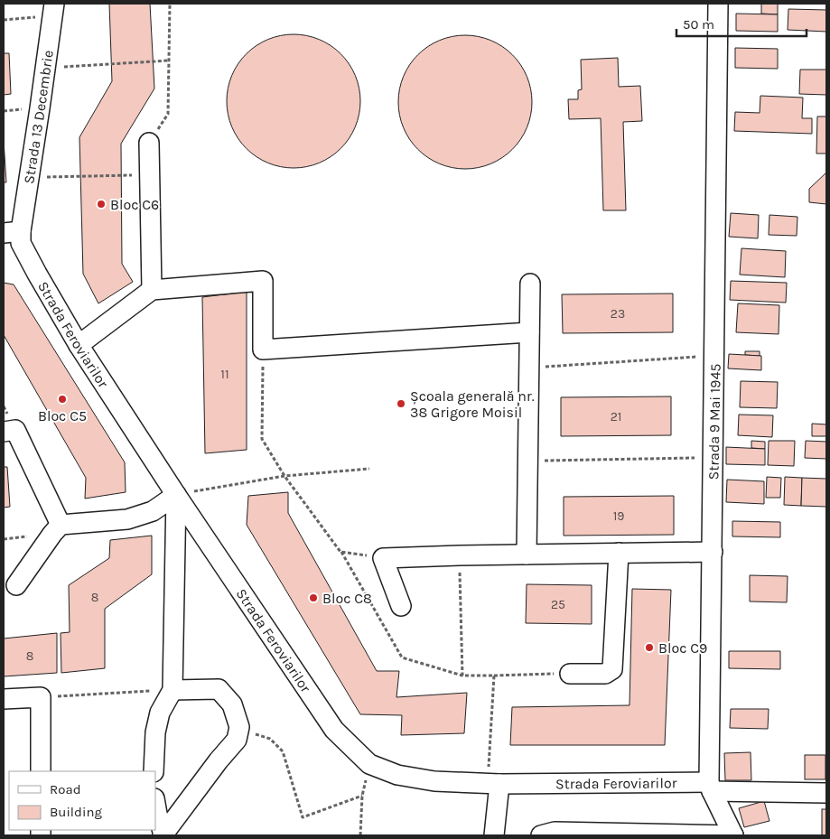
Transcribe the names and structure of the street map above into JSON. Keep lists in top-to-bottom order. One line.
{"streets":{"street":["Strada 13 Decembrie","Strada Feroviarilor","Strada 9 Mai 1945"]},"crossings":[["Strada 13 Decembrie","Strada Feroviarilor"],["Strada Feroviarilor","Strada 9 Mai 1945"]],"places":["Bloc C6","Bloc C5","Școala generală nr. 38 Grigore Moisil","Bloc C8","Bloc C9"],"house_numbers":["23","11","21","19","8","25","8"],"legend":["Road","Building"],"scale_bar":"50 m"}
